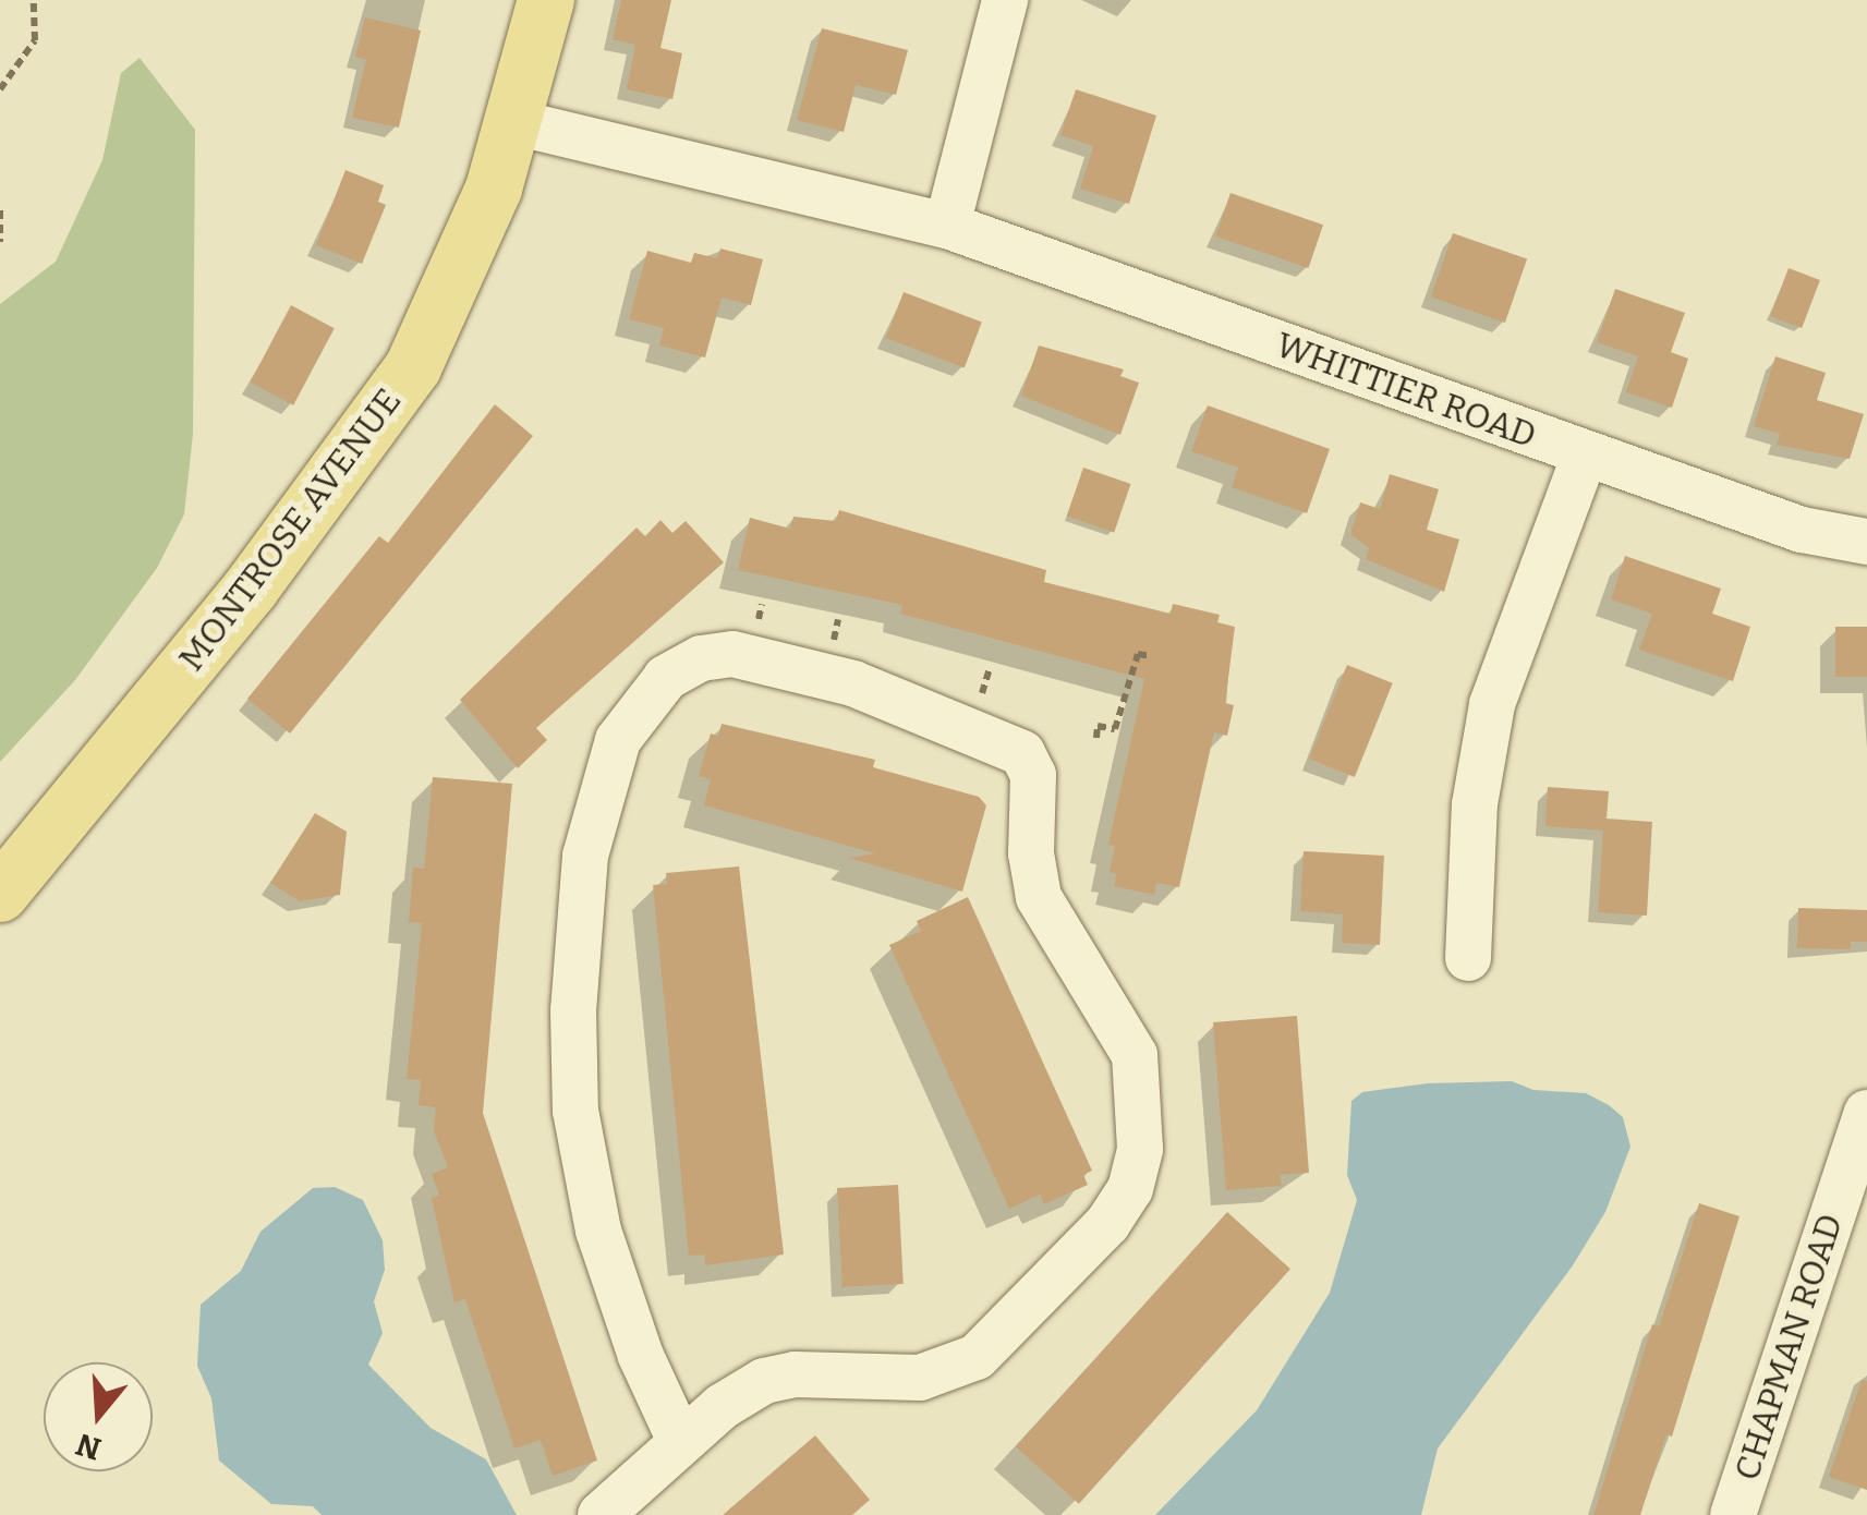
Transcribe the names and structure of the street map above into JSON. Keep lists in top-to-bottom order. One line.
{"streets":{"main road":["MONTROSE AVENUE"],"street":["WHITTIER ROAD","CHAPMAN ROAD"]},"crossings":[["WHITTIER ROAD","MONTROSE AVENUE"]],"north":"bottom"}
